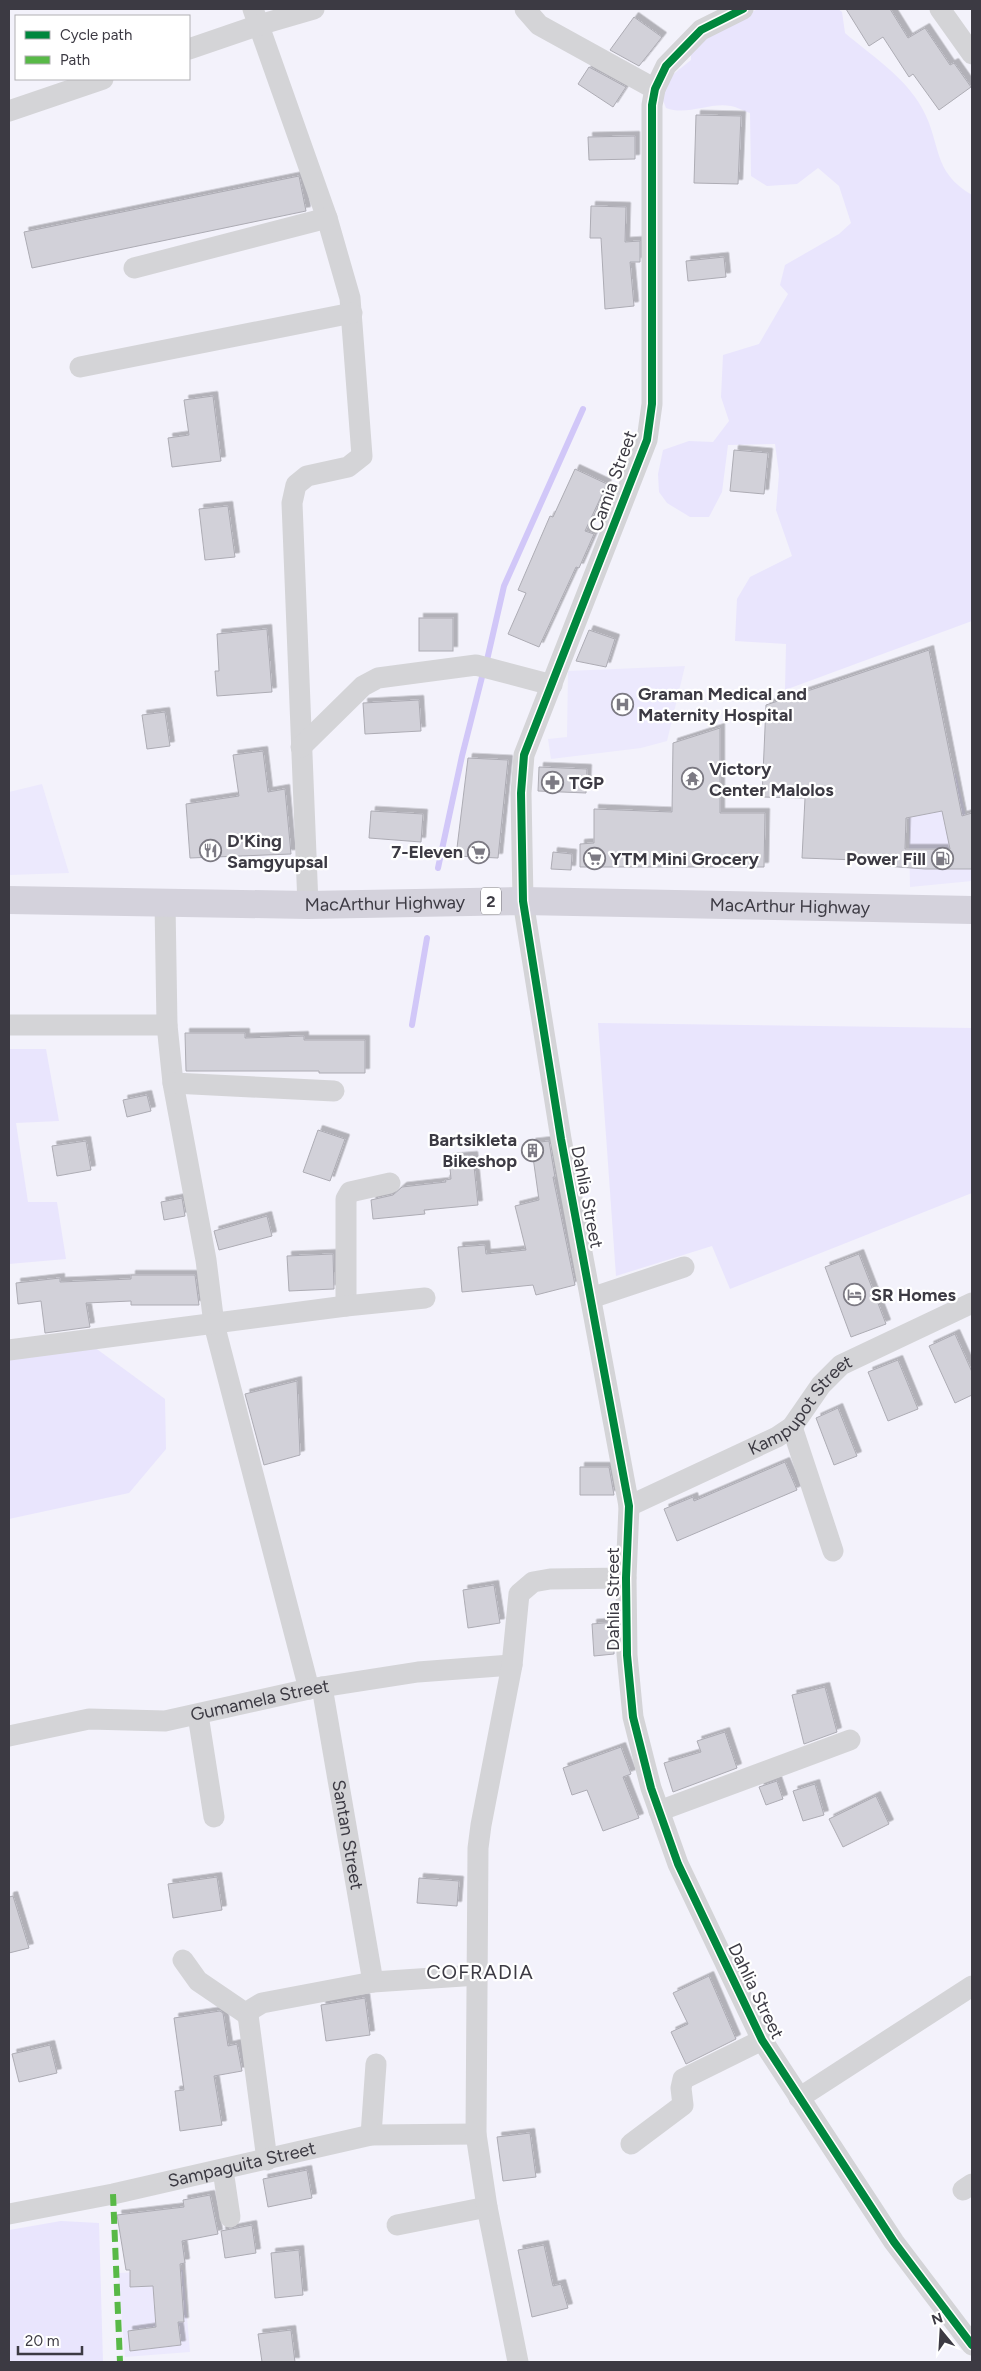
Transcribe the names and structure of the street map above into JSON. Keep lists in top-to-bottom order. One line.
{"streets":{"highway":["2","MacArthur Highway"],"street":["Camia Street","Dahlia Street","Kampupot Street","Gumamela Street","Santan Street","Sampaguita Street"]},"crossings":[["Camia Street","MacArthur Highway"],["Camia Street","Dahlia Street"],["MacArthur Highway","Dahlia Street"],["MacArthur Highway","Santan Street"],["Dahlia Street","Kampupot Street"],["Gumamela Street","Santan Street"]],"districts":["COFRADIA"],"places":{"hospital":["Graman Medical and Maternity Hospital"],"temple":["Victory Center Malolos"],"pharmacy":["TGP"],"restaurant":["D'King Samgyupsal"],"supermarket":["7-Eleven","YTM Mini Grocery"],"fuel station":["Power Fill"],"building":["Bartsikleta Bikeshop"],"hotel":["SR Homes"]},"legend":["Cycle path","Path"],"scale_bar":"20 m","north":"top"}
